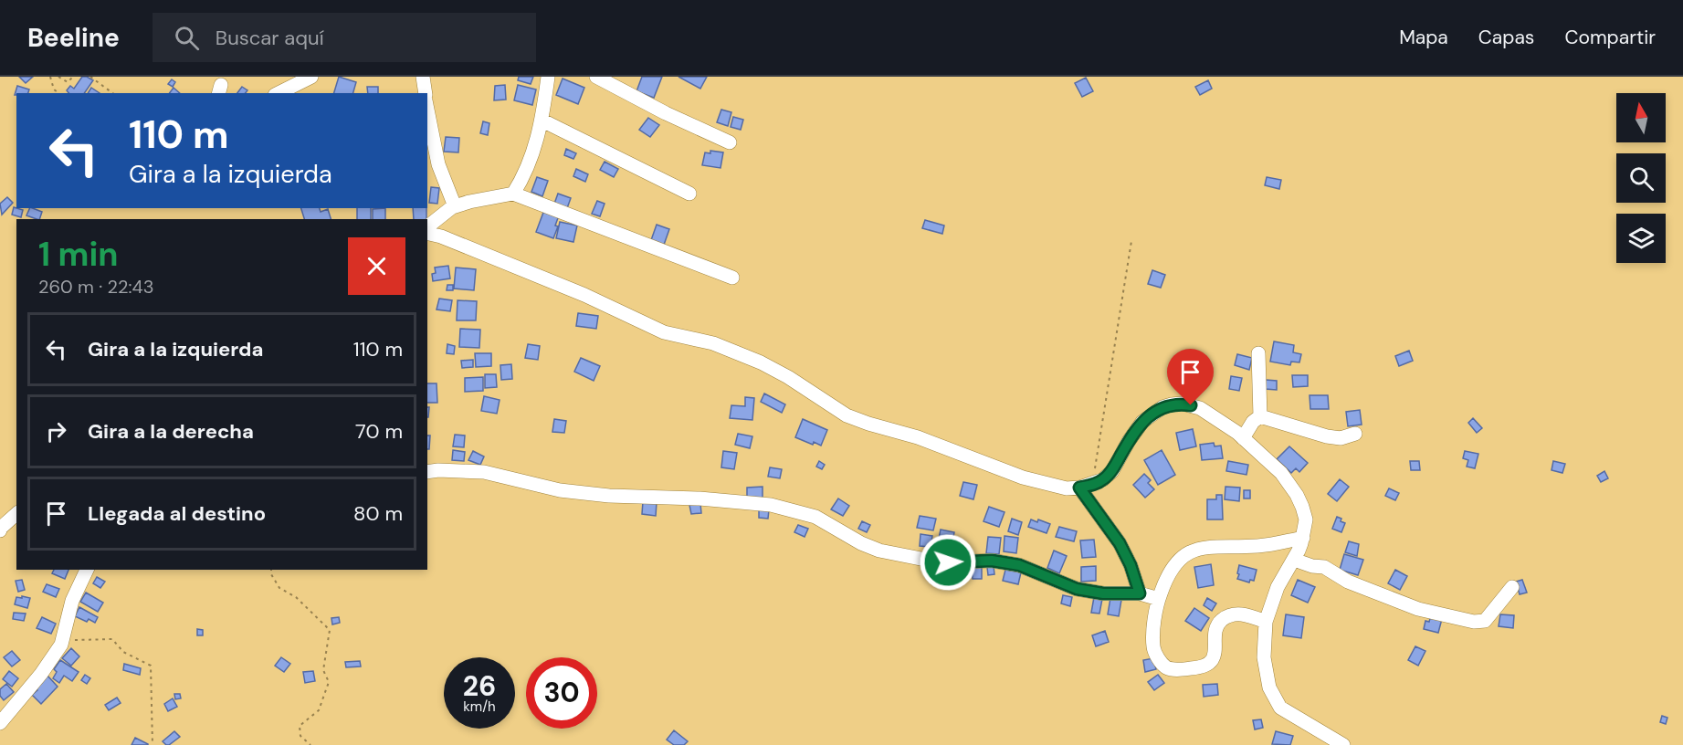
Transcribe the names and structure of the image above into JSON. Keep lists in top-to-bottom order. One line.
{"north":"top","page":{"header":"Beeline","search":"Buscar aquí","nav":["Mapa","Capas","Compartir"],"turn":["110 m","Gira a la izquierda"],"heading":["1 min","260 m · 22:43"],"list":[{"name":"Gira a la izquierda","value":"110 m"},{"name":"Gira a la derecha","value":"70 m"},{"name":"Llegada al destino","value":"80 m"}],"speed":"26 km/h","limit":"30"}}
